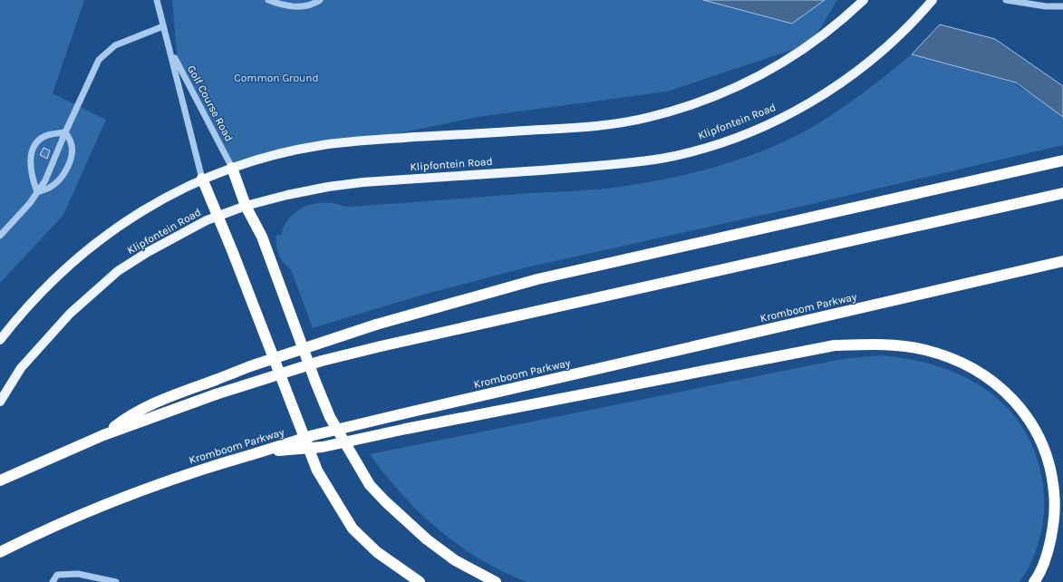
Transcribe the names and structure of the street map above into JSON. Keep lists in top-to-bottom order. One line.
{"streets":{"highway":["Kromboom Parkway"],"main road":["Klipfontein Road"],"street":["Golf Course Road"]},"parks":["Common Ground"]}
